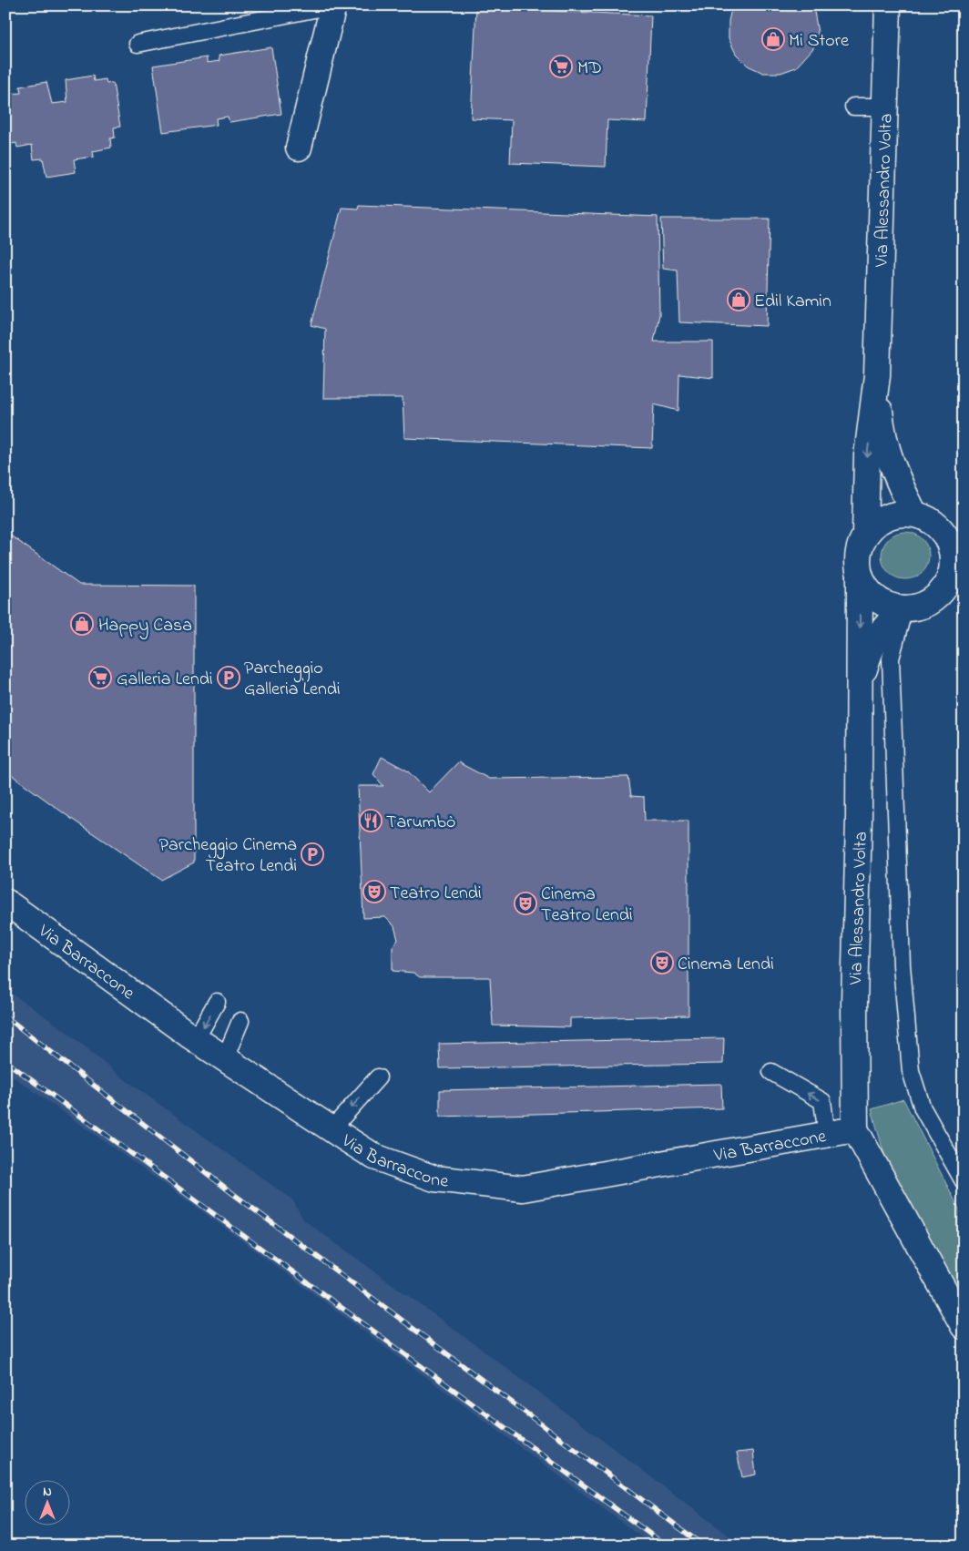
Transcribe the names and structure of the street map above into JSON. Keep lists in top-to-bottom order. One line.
{"streets":{"street":["Via Alessandro Volta","Via Barraccone"]},"crossings":[["Via Alessandro Volta","Via Barraccone"]],"places":{"shop":["Mi Store","Edil Kamin","Happy Casa"],"supermarket":["MD","Galleria Lendi"],"parking":["Parcheggio Galleria Lendi","Parcheggio Cinema Teatro Lendi"],"restaurant":["Tarumbò"],"theatre":["Teatro Lendi","Cinema Teatro Lendi","Cinema Lendi"]},"north":"top"}
